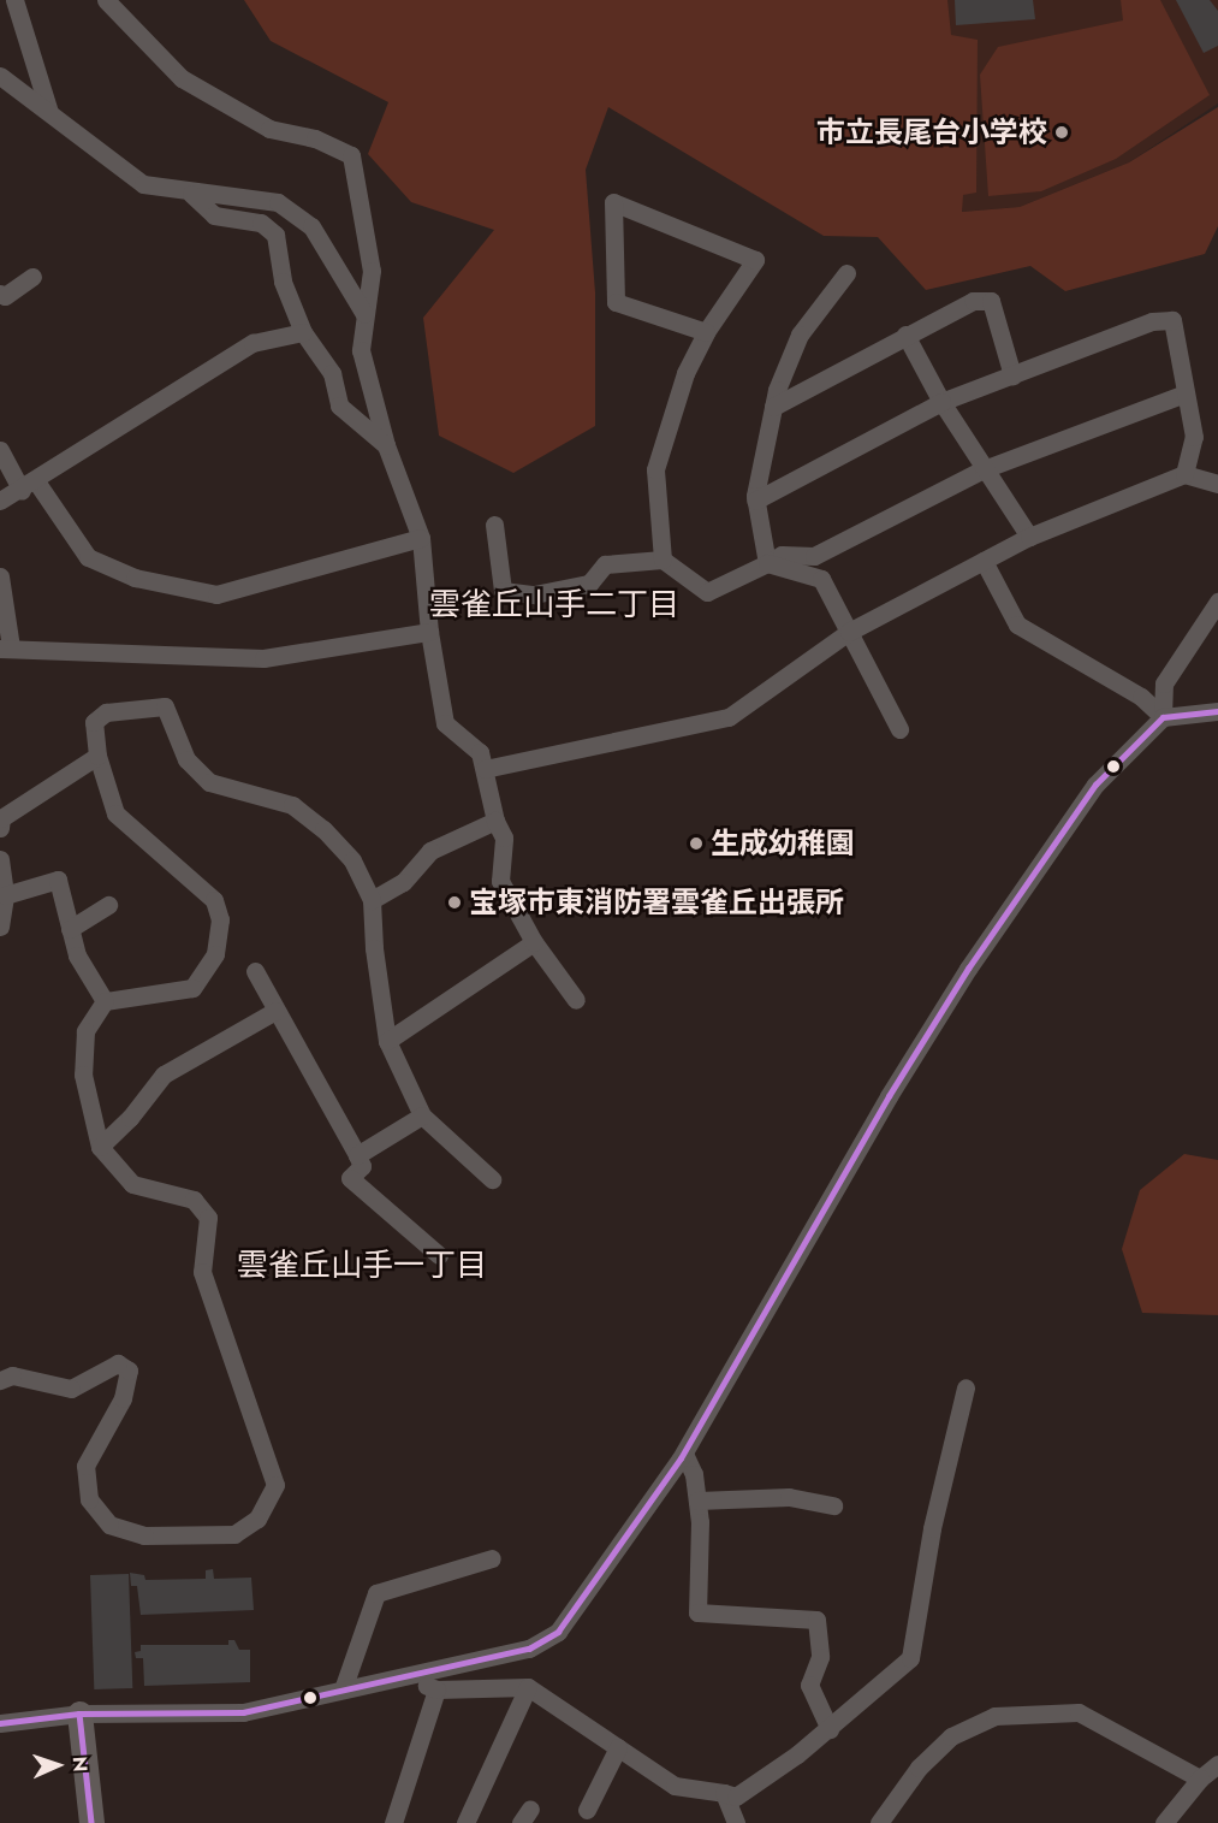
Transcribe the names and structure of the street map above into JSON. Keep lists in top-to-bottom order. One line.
{"districts":["雲雀丘山手二丁目","雲雀丘山手一丁目"],"places":["市立長尾台小学校","生成幼稚園","宝塚市東消防署雲雀丘出張所"],"north":"right"}
